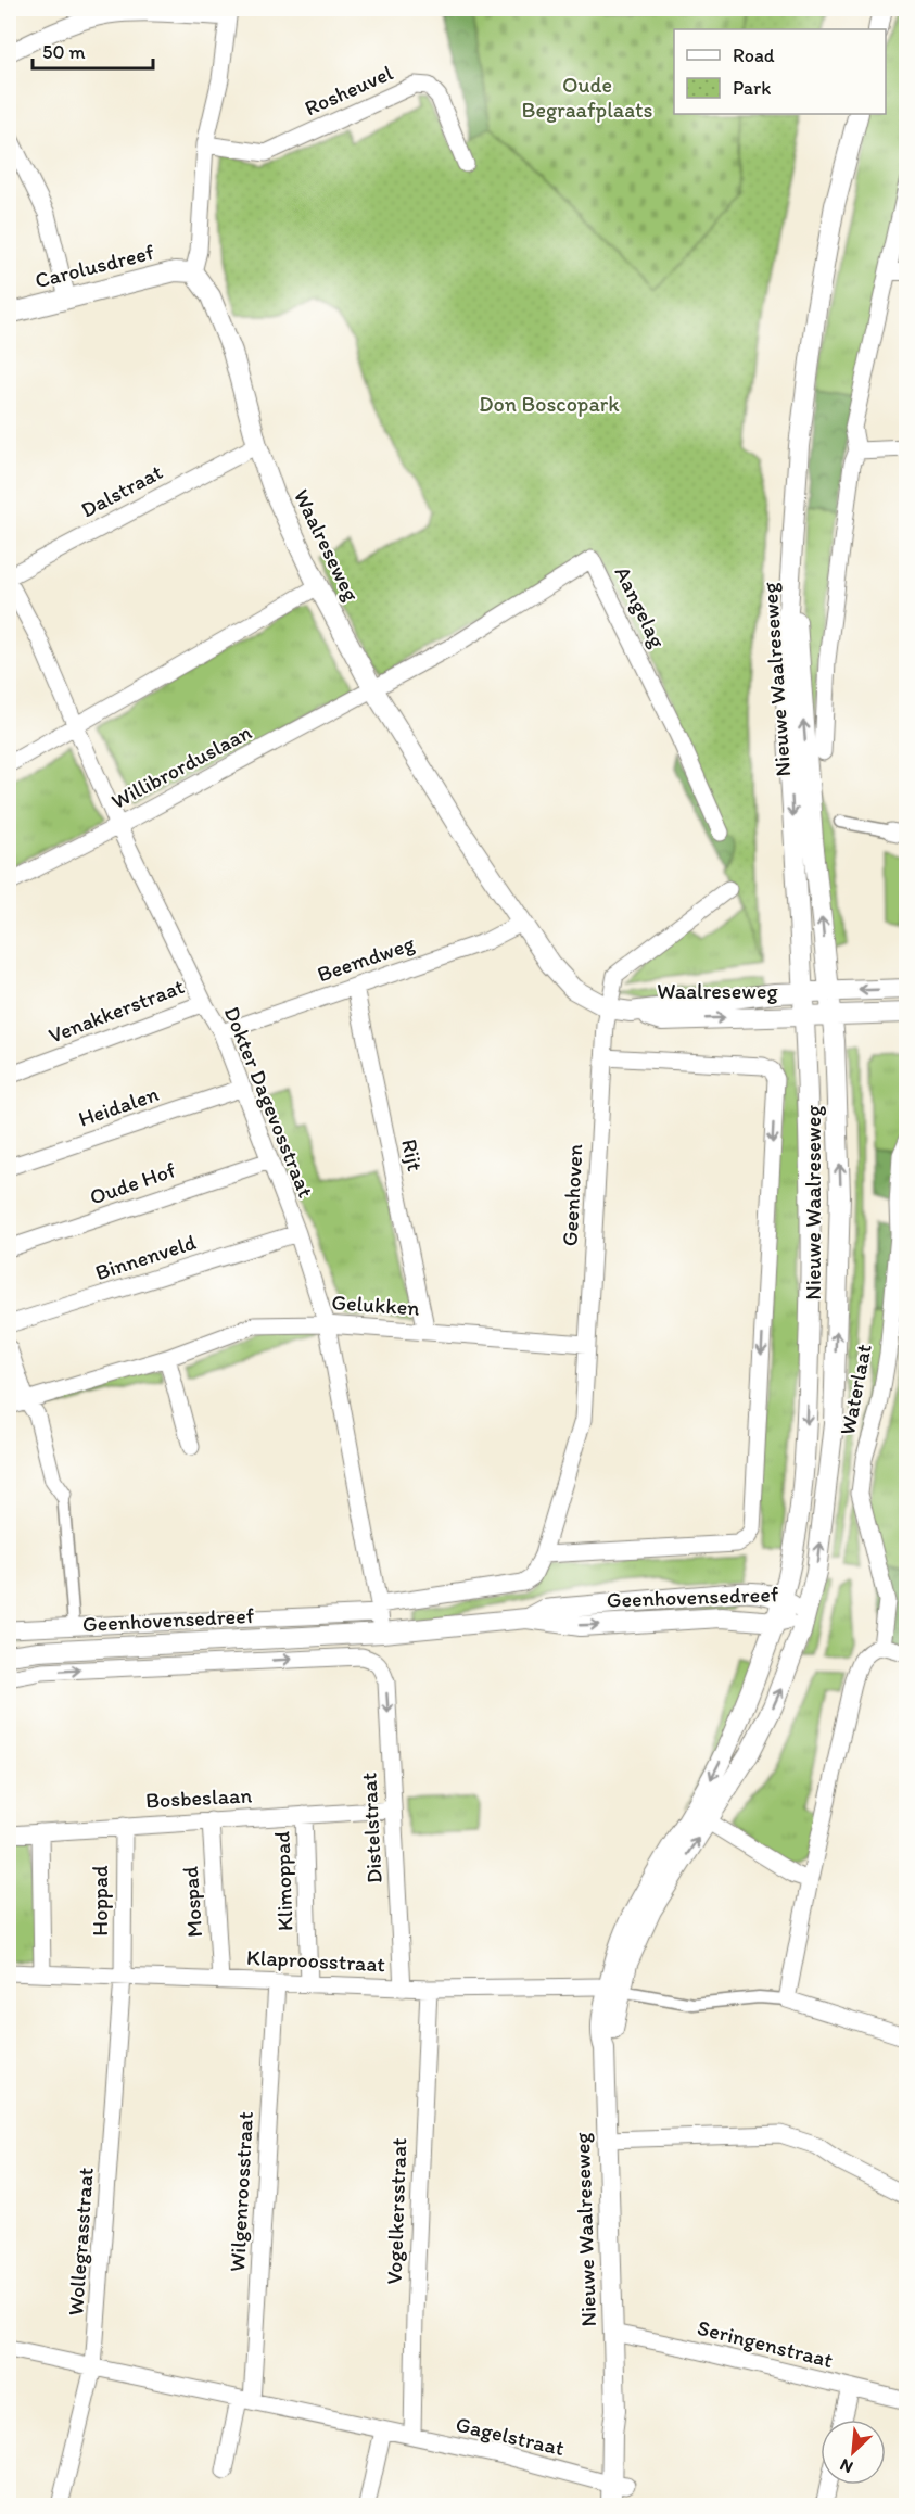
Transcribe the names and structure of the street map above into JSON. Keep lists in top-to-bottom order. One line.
{"streets":{"street":["Rosheuvel","Carolusdreef","Dalstraat","Waalreseweg","Aangelag","Nieuwe Waalreseweg","Willibrorduslaan","Beemdweg","Venakkerstraat","Dokter Dagevosstraat","Heidalen","Rijt","Oude Hof","Geenhoven","Binnenveld","Gelukken","Waterlaat","Geenhovensedreef","Bosbeslaan","Distelstraat","Klimoppad","Hoppad","Mospad","Klaproosstraat","Wilgenroosstraat","Vogelkersstraat","Wollegrasstraat","Seringenstraat","Gagelstraat"]},"crossings":[["Carolusdreef","Waalreseweg"],["Dalstraat","Waalreseweg"],["Waalreseweg","Aangelag"],["Waalreseweg","Nieuwe Waalreseweg"],["Waalreseweg","Willibrorduslaan"],["Waalreseweg","Beemdweg"],["Waalreseweg","Geenhoven"],["Aangelag","Willibrorduslaan"],["Nieuwe Waalreseweg","Geenhoven"],["Nieuwe Waalreseweg","Geenhovensedreef"],["Nieuwe Waalreseweg","Klaproosstraat"],["Nieuwe Waalreseweg","Seringenstraat"],["Nieuwe Waalreseweg","Gagelstraat"],["Willibrorduslaan","Dokter Dagevosstraat"],["Beemdweg","Dokter Dagevosstraat"],["Beemdweg","Rijt"],["Venakkerstraat","Dokter Dagevosstraat"],["Dokter Dagevosstraat","Heidalen"],["Dokter Dagevosstraat","Oude Hof"],["Dokter Dagevosstraat","Binnenveld"],["Dokter Dagevosstraat","Gelukken"],["Dokter Dagevosstraat","Geenhovensedreef"],["Rijt","Gelukken"],["Geenhoven","Gelukken"],["Geenhoven","Geenhovensedreef"],["Bosbeslaan","Distelstraat"],["Bosbeslaan","Klimoppad"],["Bosbeslaan","Hoppad"],["Bosbeslaan","Mospad"],["Distelstraat","Klaproosstraat"],["Klimoppad","Klaproosstraat"],["Hoppad","Klaproosstraat"],["Hoppad","Wollegrasstraat"],["Mospad","Klaproosstraat"],["Klaproosstraat","Wilgenroosstraat"],["Klaproosstraat","Vogelkersstraat"],["Klaproosstraat","Wollegrasstraat"],["Wilgenroosstraat","Gagelstraat"],["Vogelkersstraat","Gagelstraat"],["Wollegrasstraat","Gagelstraat"]],"parks":["Oude Begraafplaats","Don Boscopark"],"legend":["Road","Park"],"scale_bar":"50 m","north":"bottom left"}
